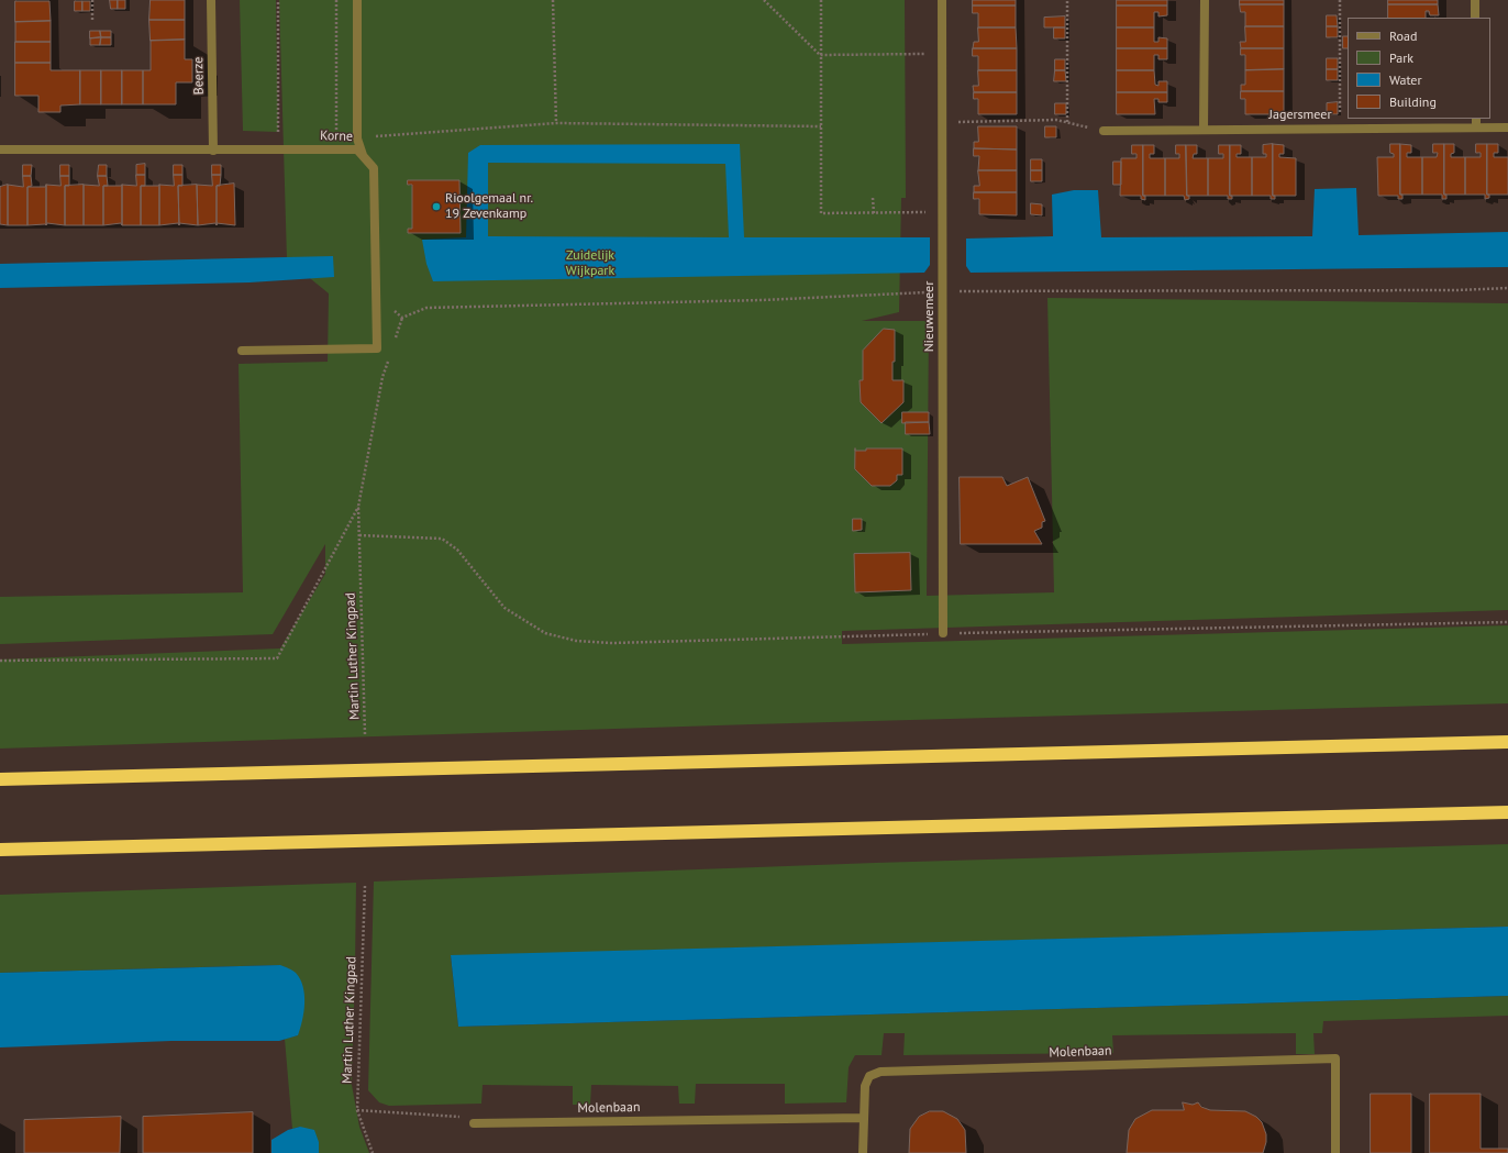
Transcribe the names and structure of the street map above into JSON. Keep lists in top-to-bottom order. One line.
{"streets":{"street":["Beerze","Jagersmeer","Korne","Nieuwemeer","Molenbaan"],"path":["Martin Luther Kingpad"]},"crossings":[["Beerze","Korne"]],"parks":["Zuidelijk Wijkpark"],"places":["Rioolgemaal nr. 19 Zevenkamp"],"legend":["Road","Park","Water","Building"]}
